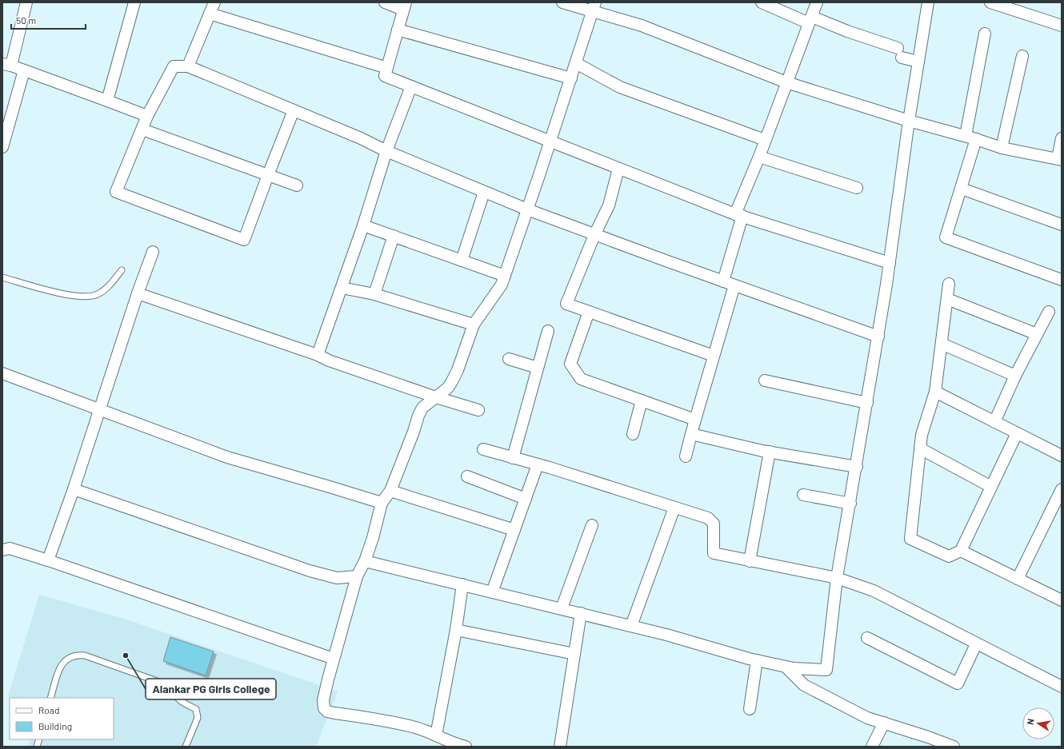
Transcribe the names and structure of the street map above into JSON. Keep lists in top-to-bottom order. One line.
{"places":["Alankar PG Girls College"],"legend":["Road","Building"],"scale_bar":"50 m","north":"left"}
